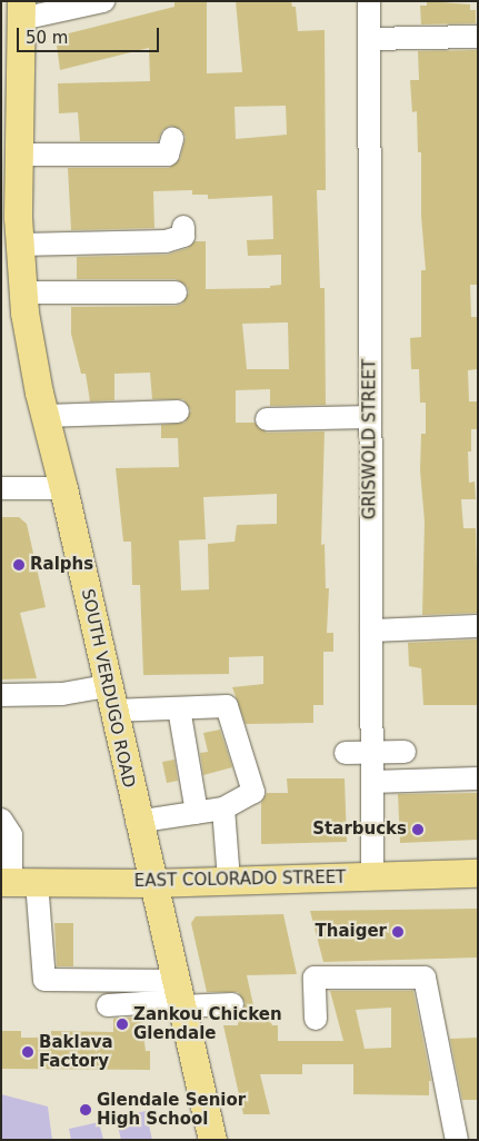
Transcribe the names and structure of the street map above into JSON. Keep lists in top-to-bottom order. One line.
{"streets":{"main road":["SOUTH VERDUGO ROAD","EAST COLORADO STREET"],"street":["GRISWOLD STREET"]},"crossings":[["GRISWOLD STREET","EAST COLORADO STREET"],["SOUTH VERDUGO ROAD","EAST COLORADO STREET"]],"places":["Ralphs","Starbucks","Thaiger","Zankou Chicken Glendale","Baklava Factory","Glendale Senior High School"],"scale_bar":"50 m"}
